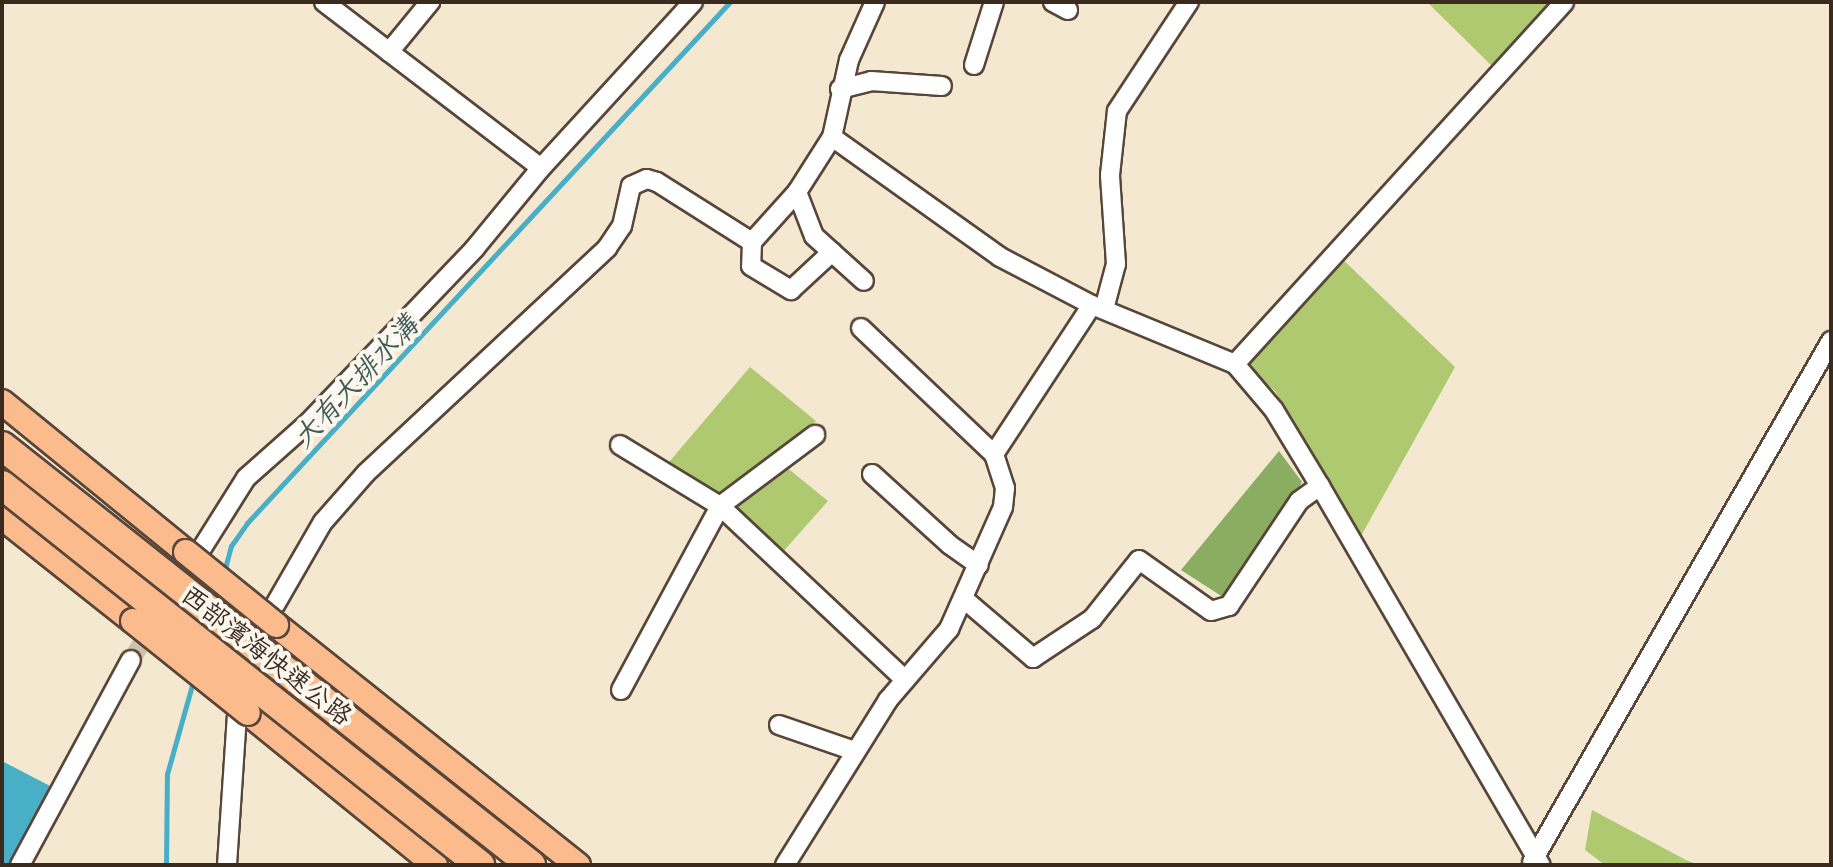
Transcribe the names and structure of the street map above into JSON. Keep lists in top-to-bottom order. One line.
{"streets":{"highway":["西部濱海快速公路"]},"water":["大有大排水溝"]}
